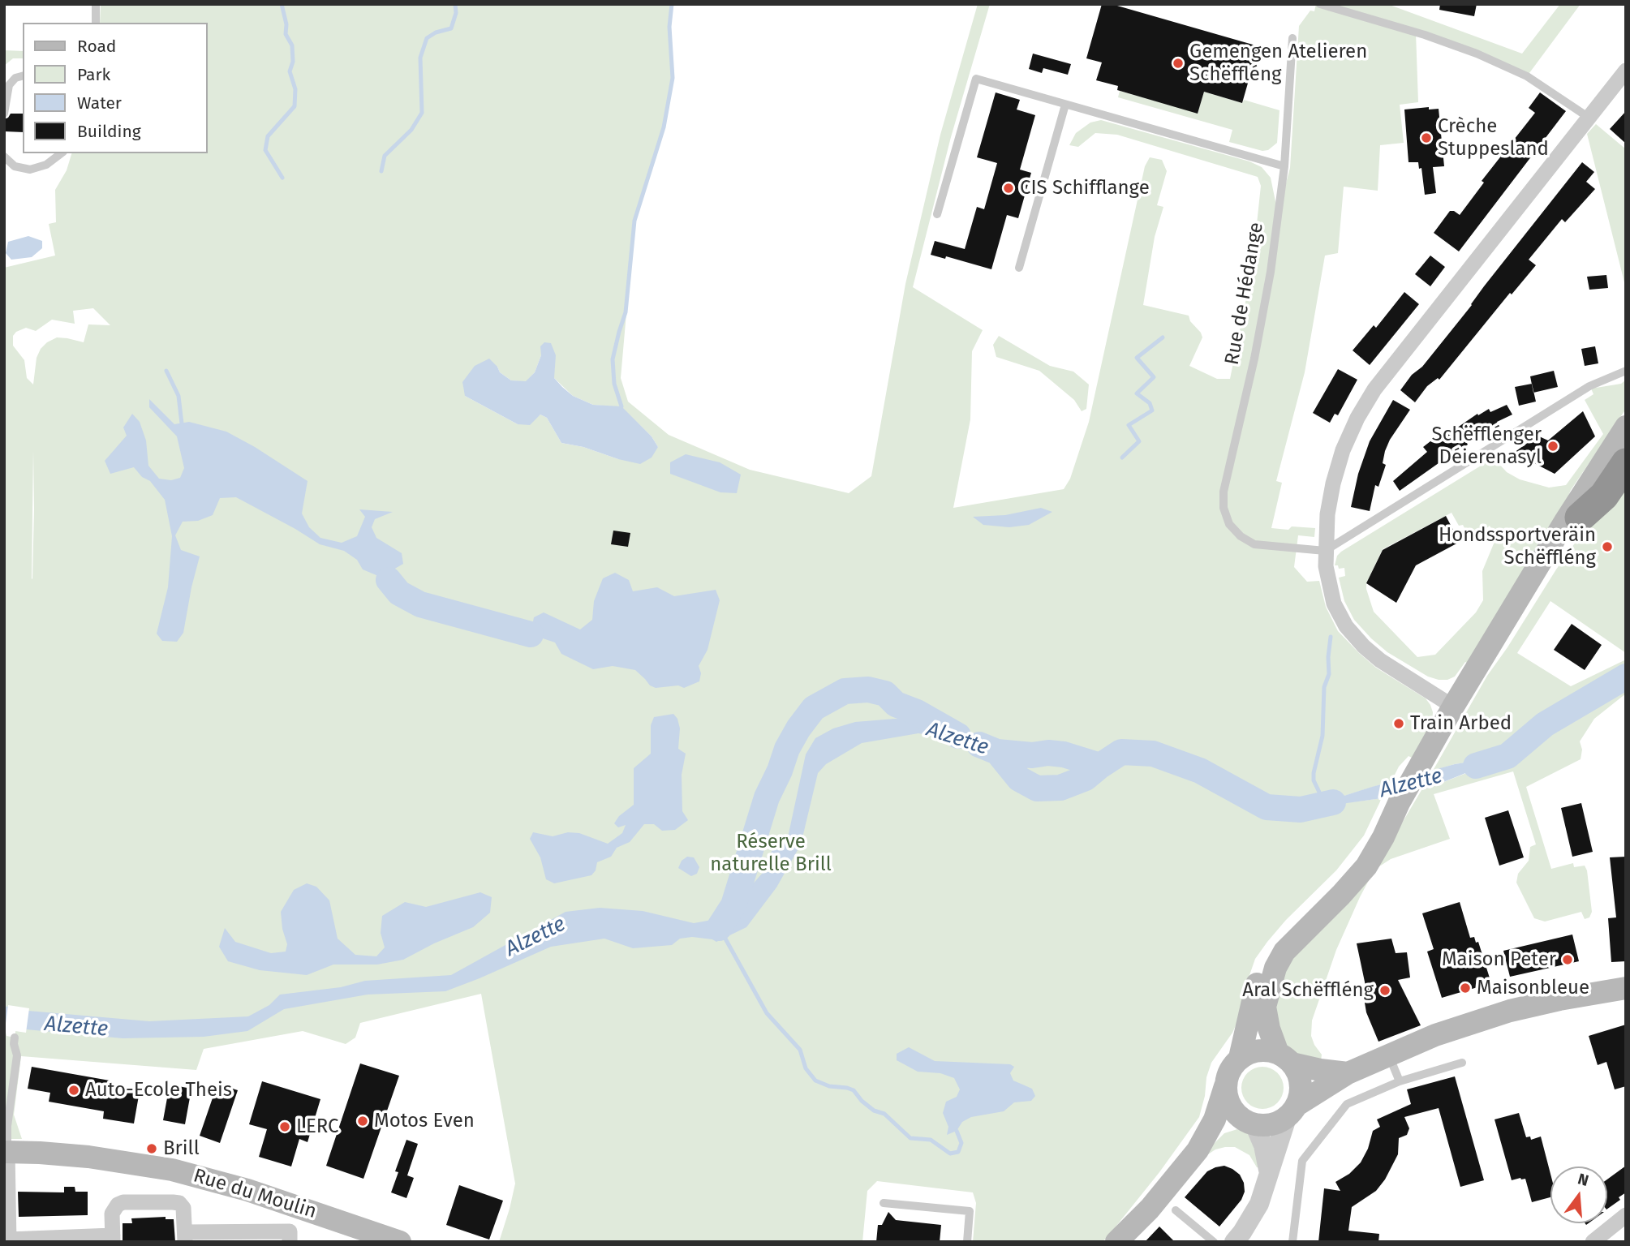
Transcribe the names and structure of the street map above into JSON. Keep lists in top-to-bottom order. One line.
{"streets":{"main road":["Rue du Moulin"],"lane":["Rue de Hédange"]},"water":["Alzette"],"parks":["Réserve naturelle Brill"],"places":["Gemengen Atelieren Schëffléng","Crèche Stuppesland","CIS Schifflange","Schëfflénger Déierenasyl","Hondssportveräin Schëffléng","Train Arbed","Maison Peter","Maisonbleue","Aral Schëffléng","Auto-Ecole Theis","Motos Even","LERC","Brill"],"legend":["Road","Park","Water","Building"],"north":"top"}
